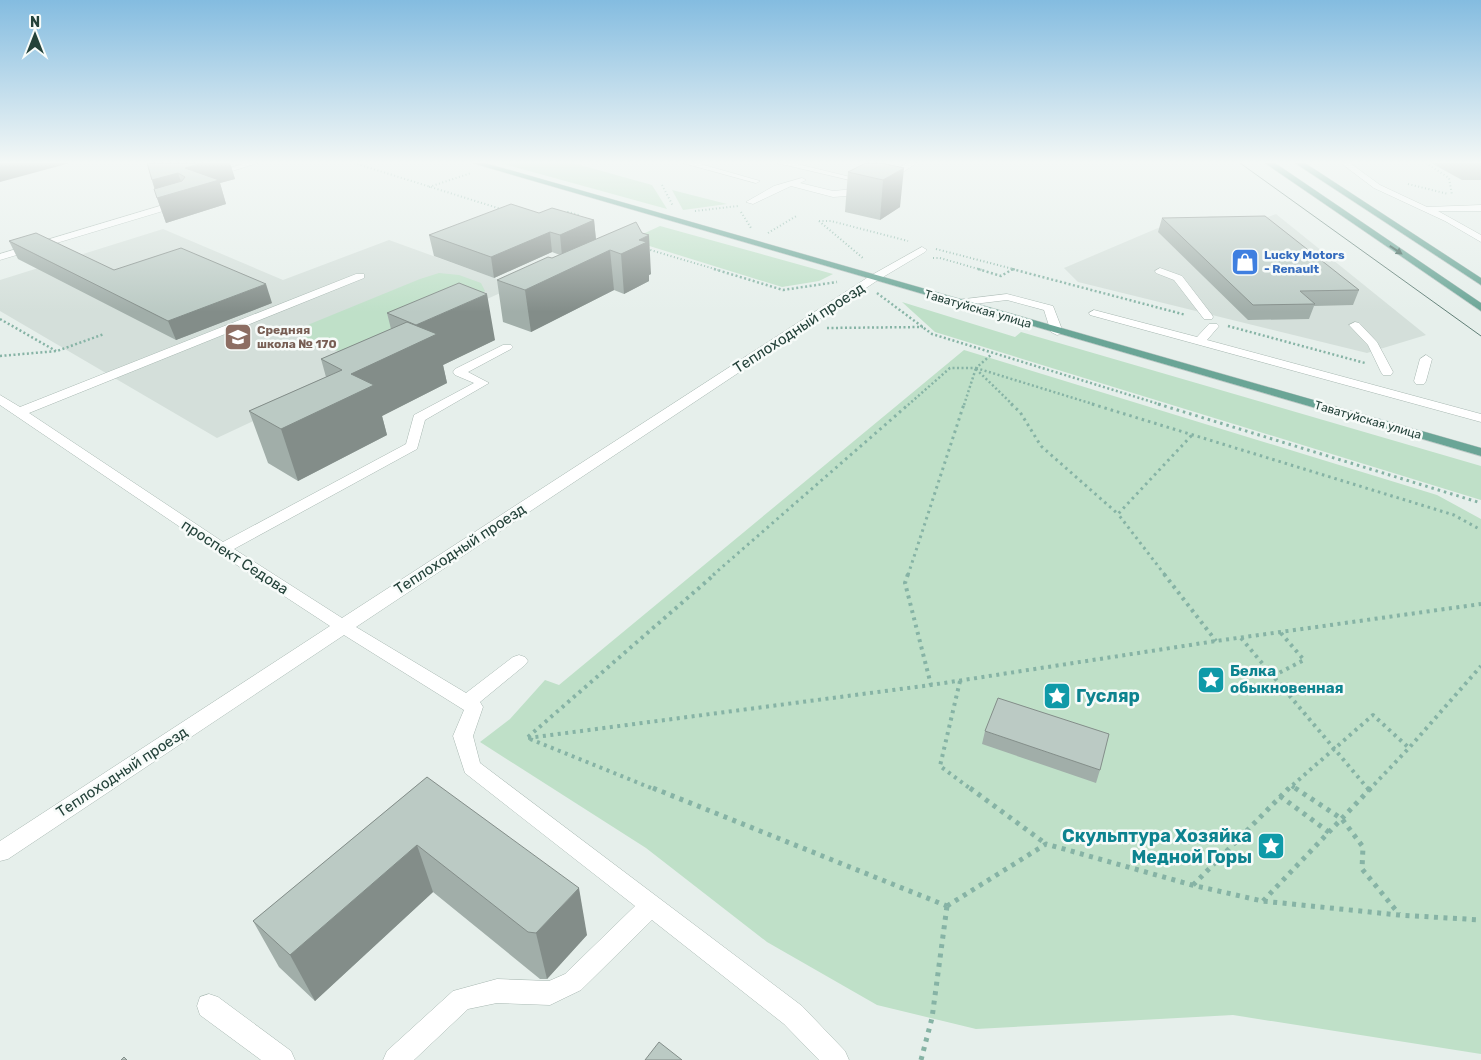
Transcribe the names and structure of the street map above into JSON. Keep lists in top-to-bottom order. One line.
{"streets":{"main road":["Таватуйская улица"],"street":["Теплоходный проезд","проспект Седова"]},"crossings":[["Таватуйская улица","Теплоходный проезд"],["Теплоходный проезд","проспект Седова"]],"places":{"shop":["Lucky Motors - Renault"],"school or university":["Средняя школа № 170"],"place":["Белка обыкновенная","Гусляр","Скульптура Хозяйка Медной Горы"]},"north":"top"}
